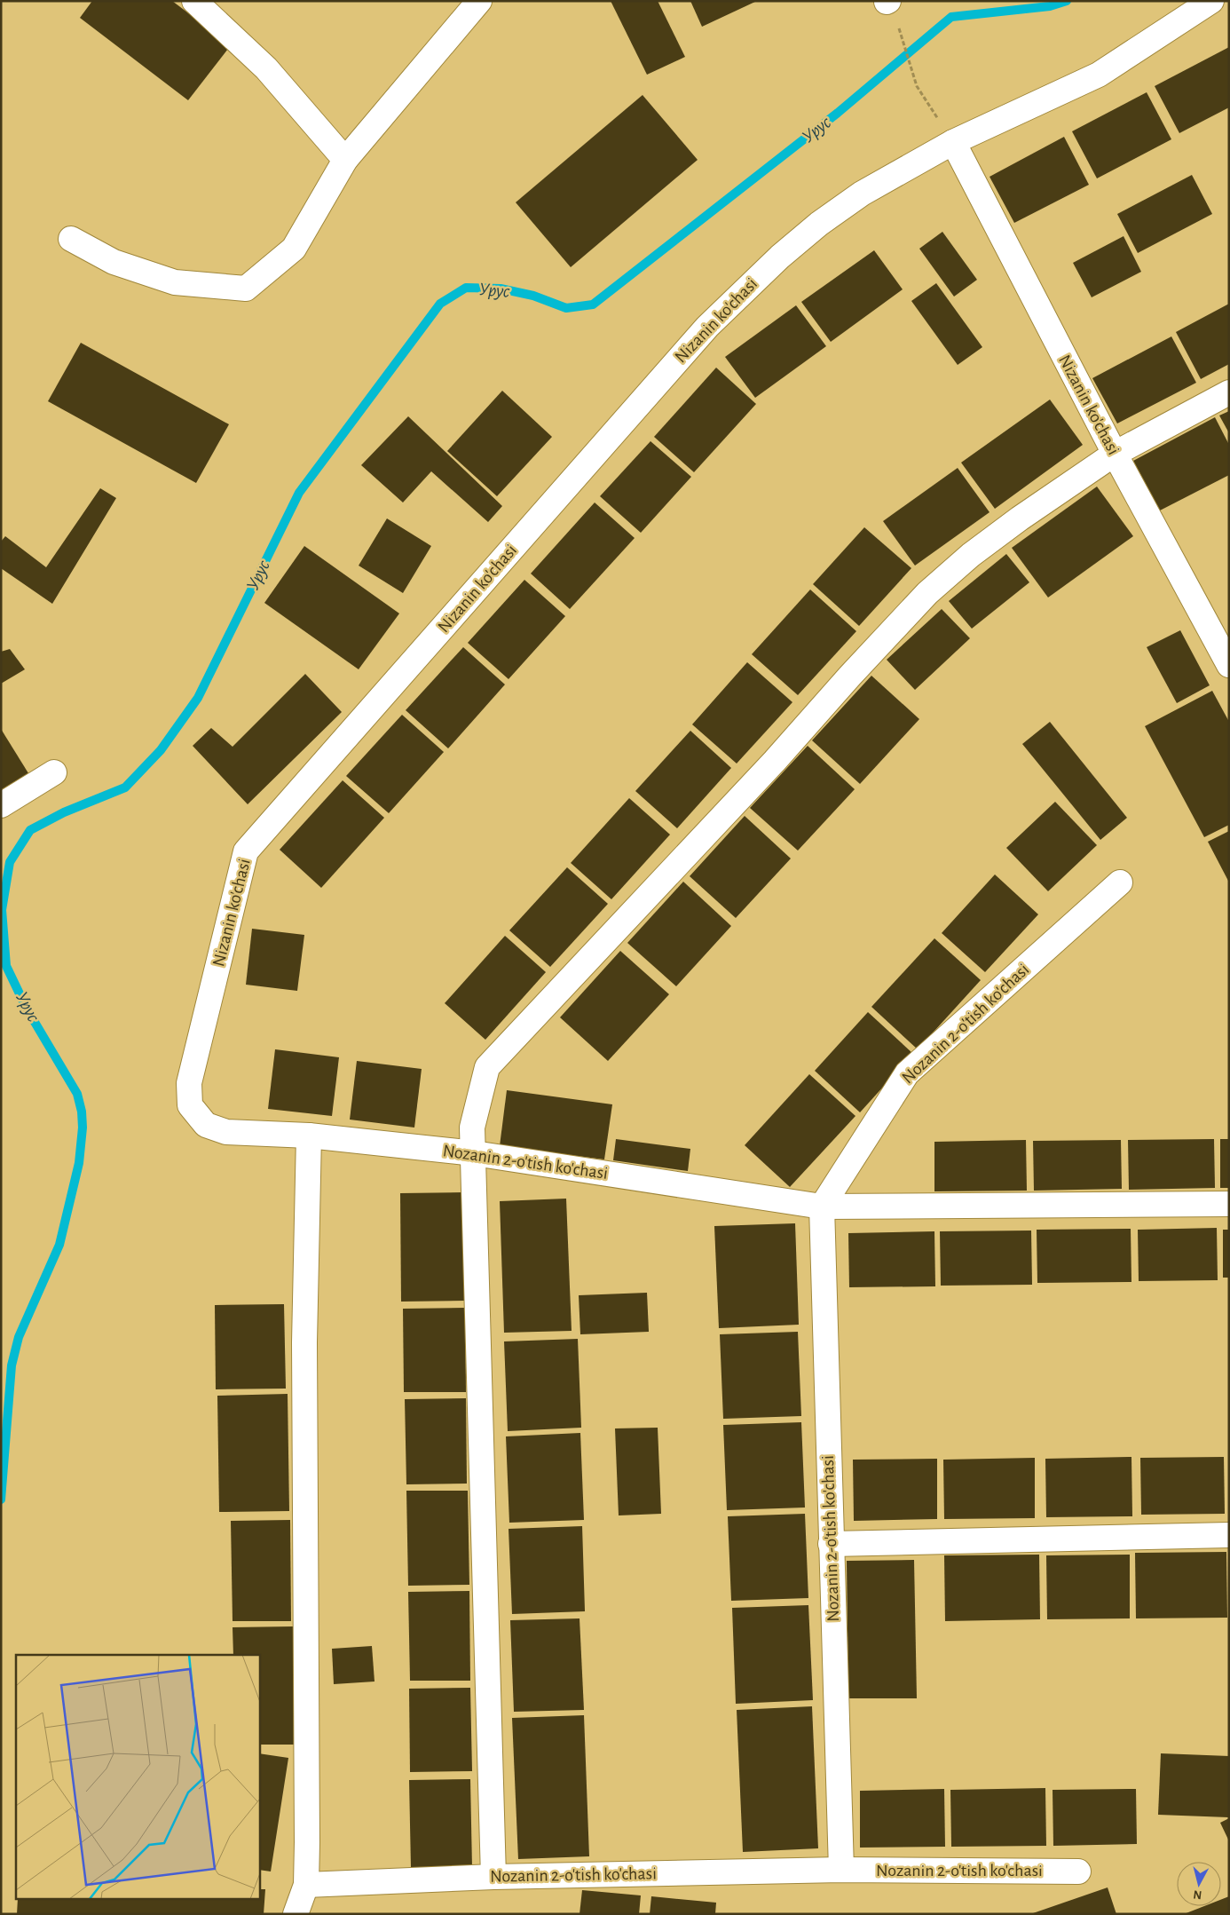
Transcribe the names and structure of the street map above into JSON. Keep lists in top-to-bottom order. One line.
{"streets":{"street":["Nizanin ko'chasi","Nozanin 2-o'tish ko'chasi"]},"crossings":[["Nizanin ko'chasi","Nozanin 2-o'tish ko'chasi"]],"water":["Урус"],"north":"bottom"}
